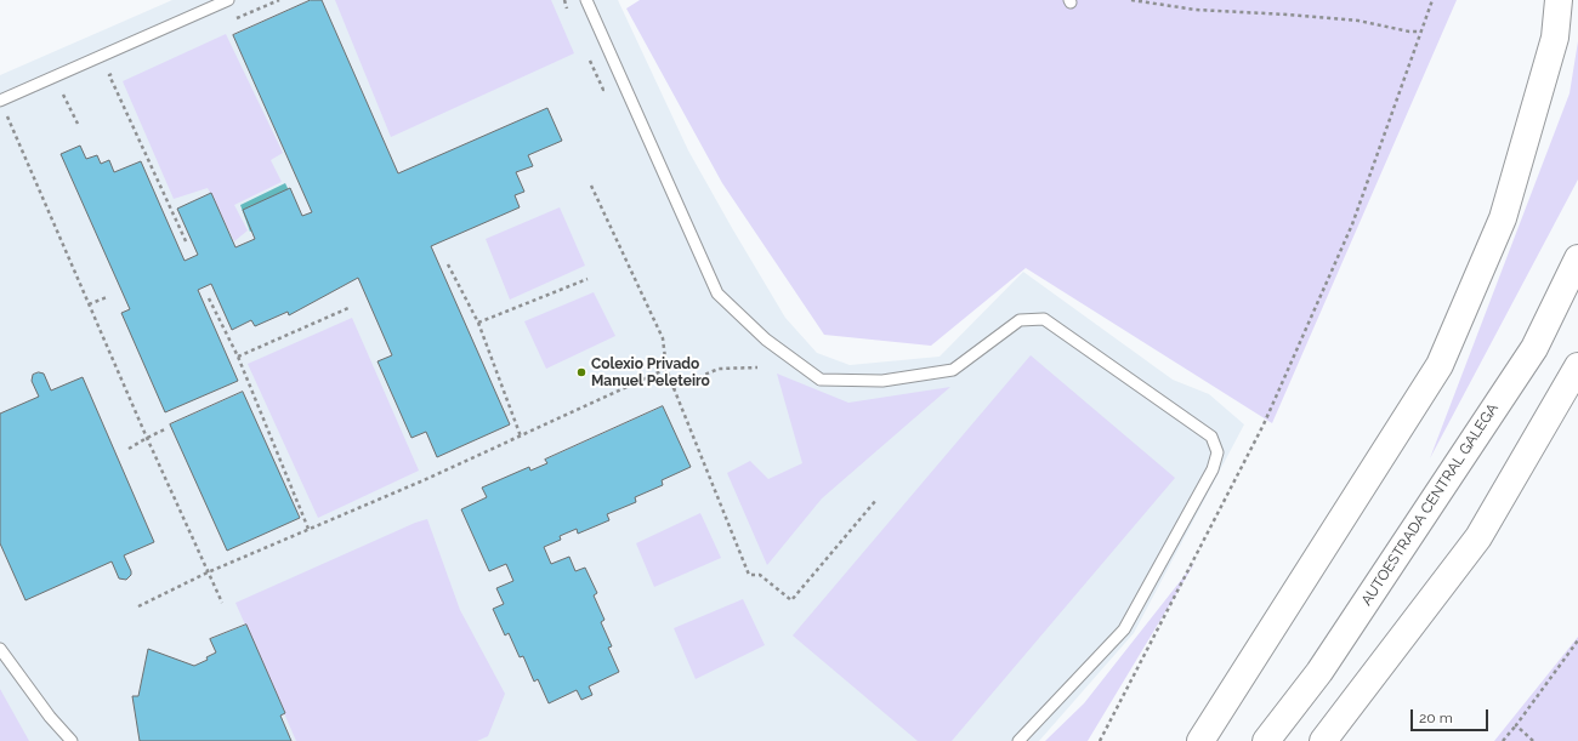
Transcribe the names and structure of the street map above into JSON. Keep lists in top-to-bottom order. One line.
{"streets":{"highway":["AUTOESTRADA CENTRAL GALEGA"]},"places":["Colexio Privado Manuel Peleteiro"],"scale_bar":"20 m"}
